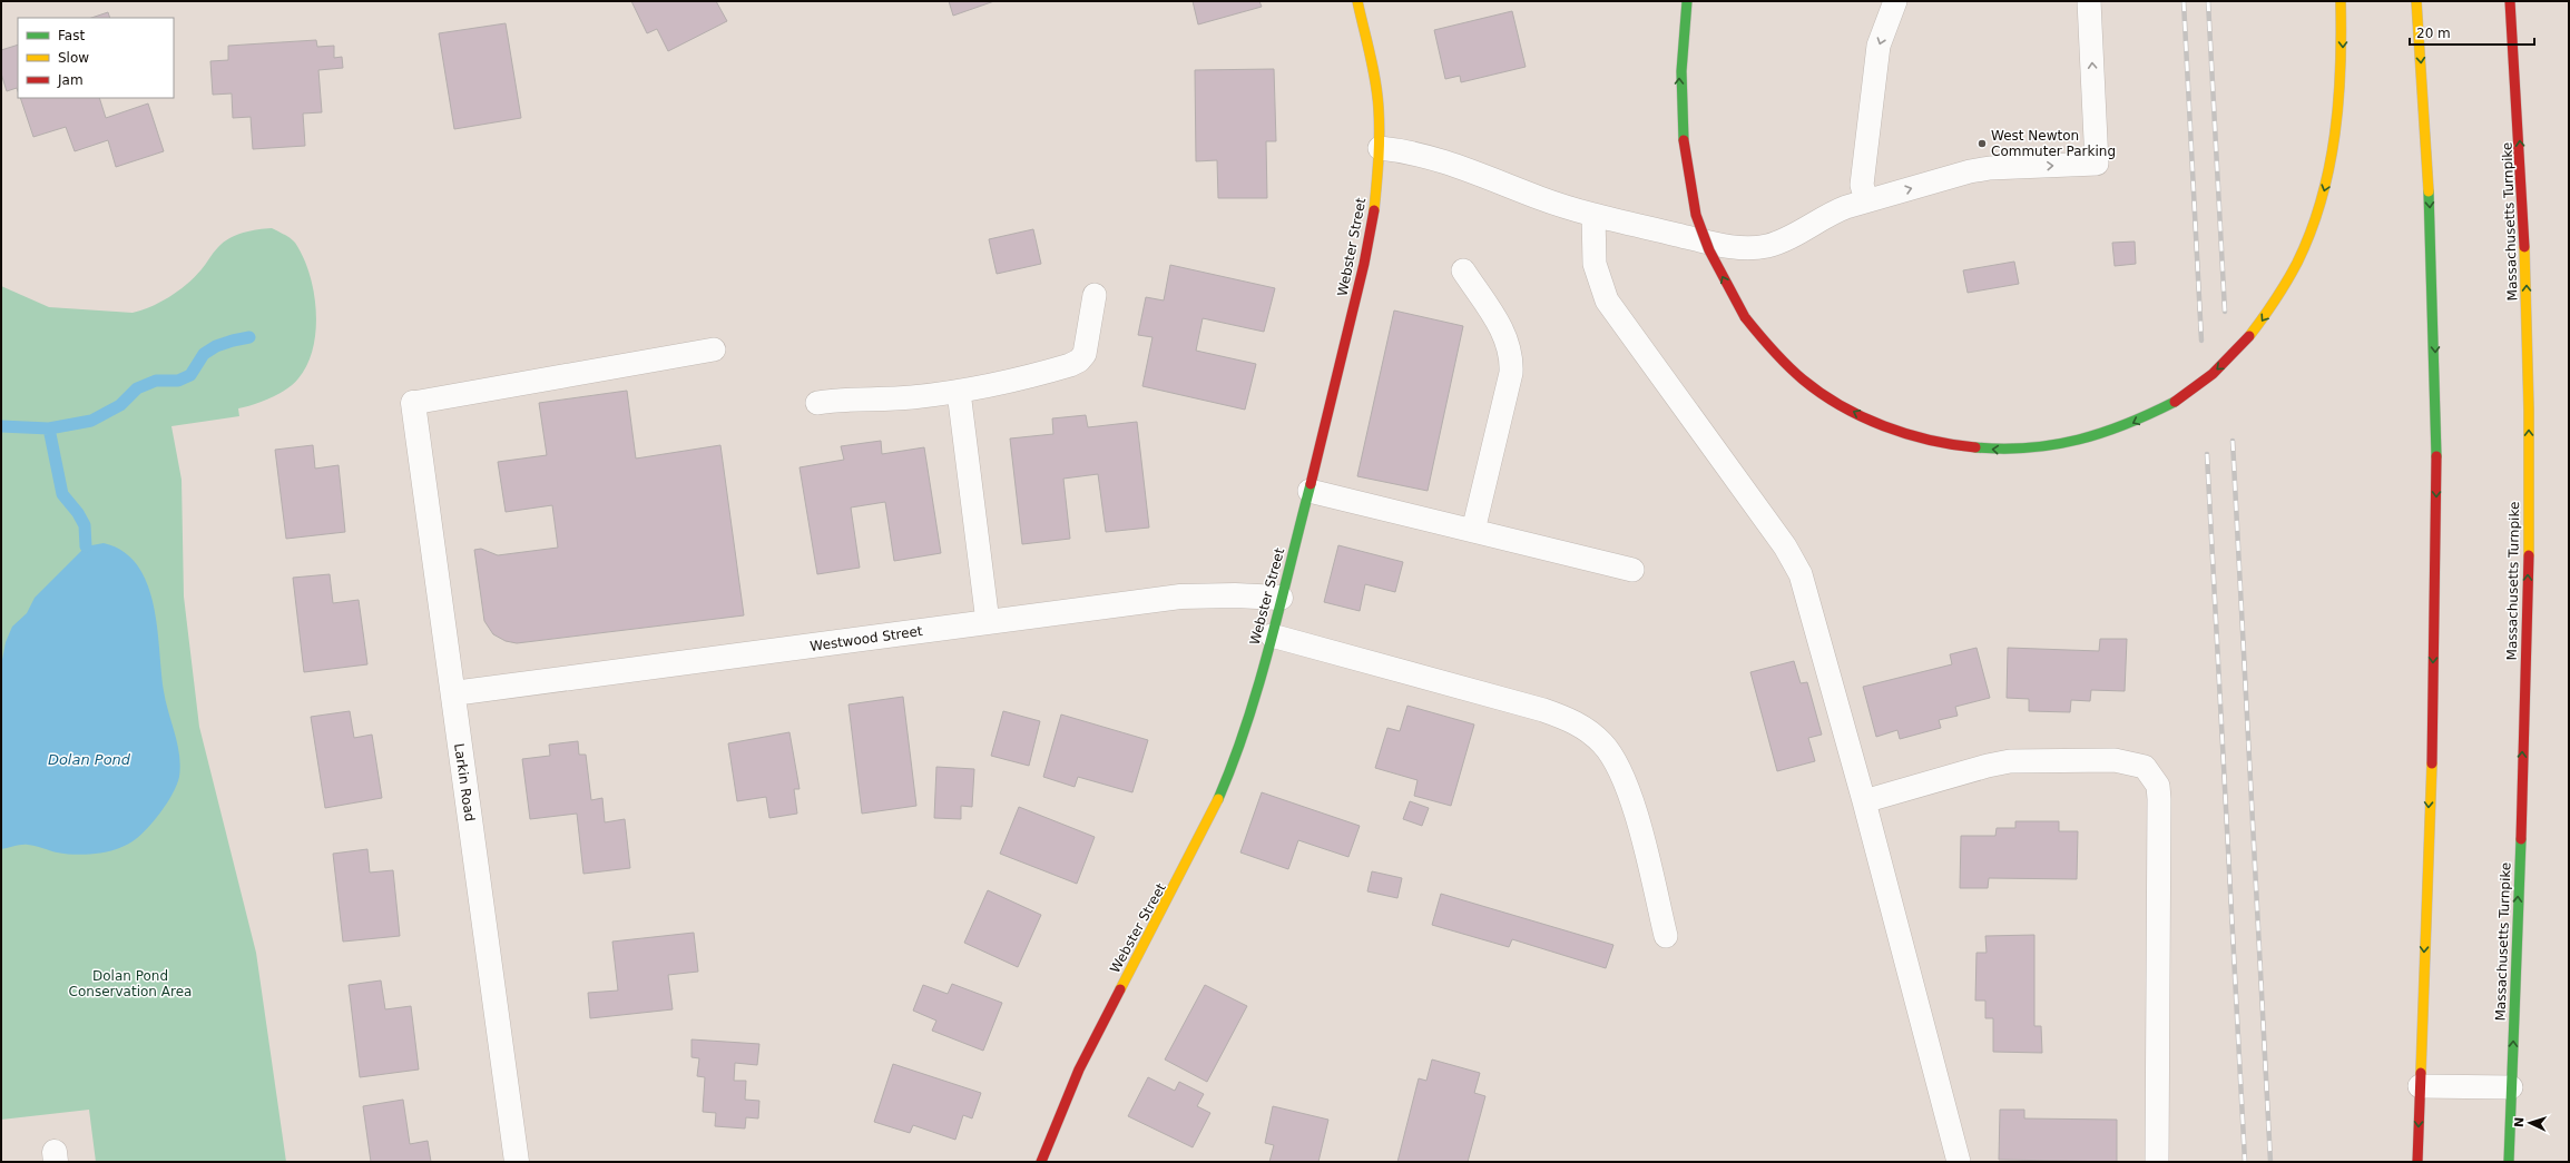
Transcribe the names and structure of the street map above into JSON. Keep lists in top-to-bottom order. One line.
{"streets":{"main road":["Massachusetts Turnpike","Webster Street"],"street":["Westwood Street","Larkin Road"]},"crossings":[["Webster Street","Westwood Street"],["Westwood Street","Larkin Road"]],"one_way":["Massachusetts Turnpike"],"water":["Dolan Pond"],"parks":["Dolan Pond Conservation Area"],"places":["West Newton Commuter Parking"],"legend":["Fast","Slow","Jam"],"scale_bar":"20 m","north":"left"}
